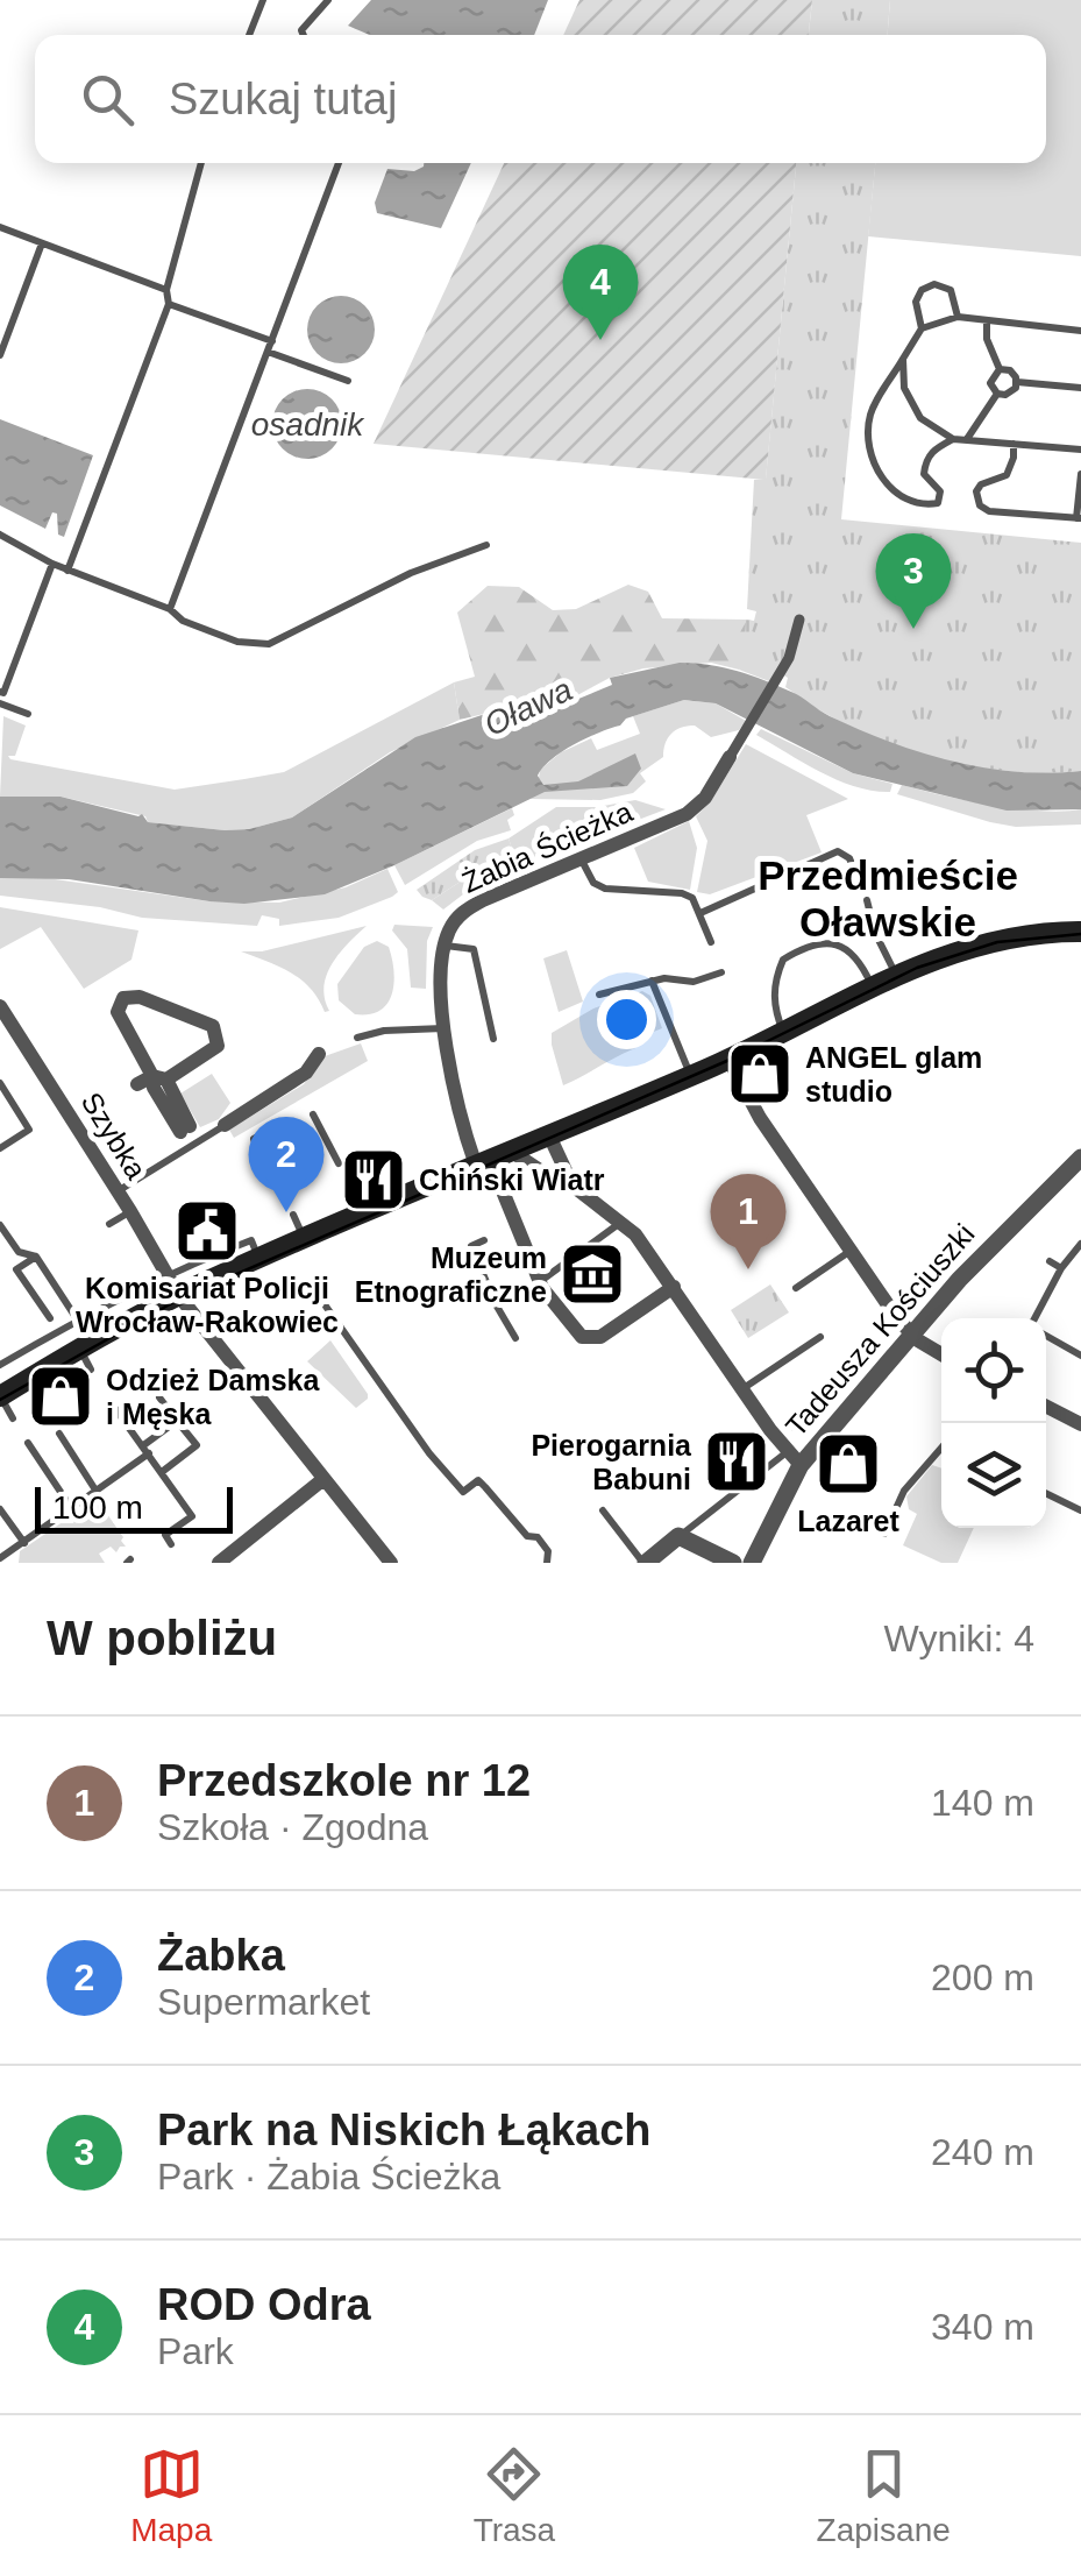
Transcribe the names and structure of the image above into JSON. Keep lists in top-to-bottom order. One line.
{"streets":{"street":["Żabia Ścieżka","Szybka","Tadeusza Kościuszki"]},"districts":["Przedmieście Oławskie"],"water":["osadnik","Oława"],"places":{"shop":["ANGEL glam studio","Odzież Damska i Męska","Lazaret"],"restaurant":["Chiński Wiatr","Pierogarnia Babuni"],"public building":["Komisariat Policji Wrocław-Rakowiec"],"museum":["Muzeum Etnograficzne"]},"scale_bar":"100 m","page":{"search":"Szukaj tutaj","pins":["4","3","2","1"],"scale":"100 m","heading":["W pobliżu","Wyniki: 4"],"list":[{"mark":"1","name":"Przedszkole nr 12","note":"Szkoła · Zgodna","value":"140 m"},{"mark":"2","name":"Żabka","note":"Supermarket","value":"200 m"},{"mark":"3","name":"Park na Niskich Łąkach","note":"Park · Żabia Ścieżka","value":"240 m"},{"mark":"4","name":"ROD Odra","note":"Park","value":"340 m"}],"nav":["Mapa","Trasa","Zapisane"]}}
